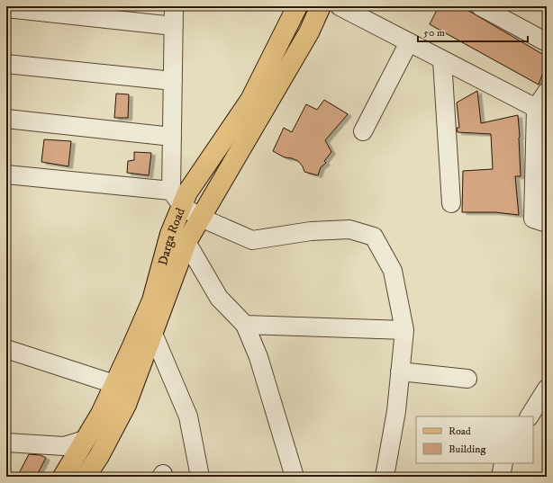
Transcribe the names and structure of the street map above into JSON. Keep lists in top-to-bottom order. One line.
{"streets":{"main road":["Darga Road"]},"legend":["Road","Building"],"scale_bar":"50 m"}
